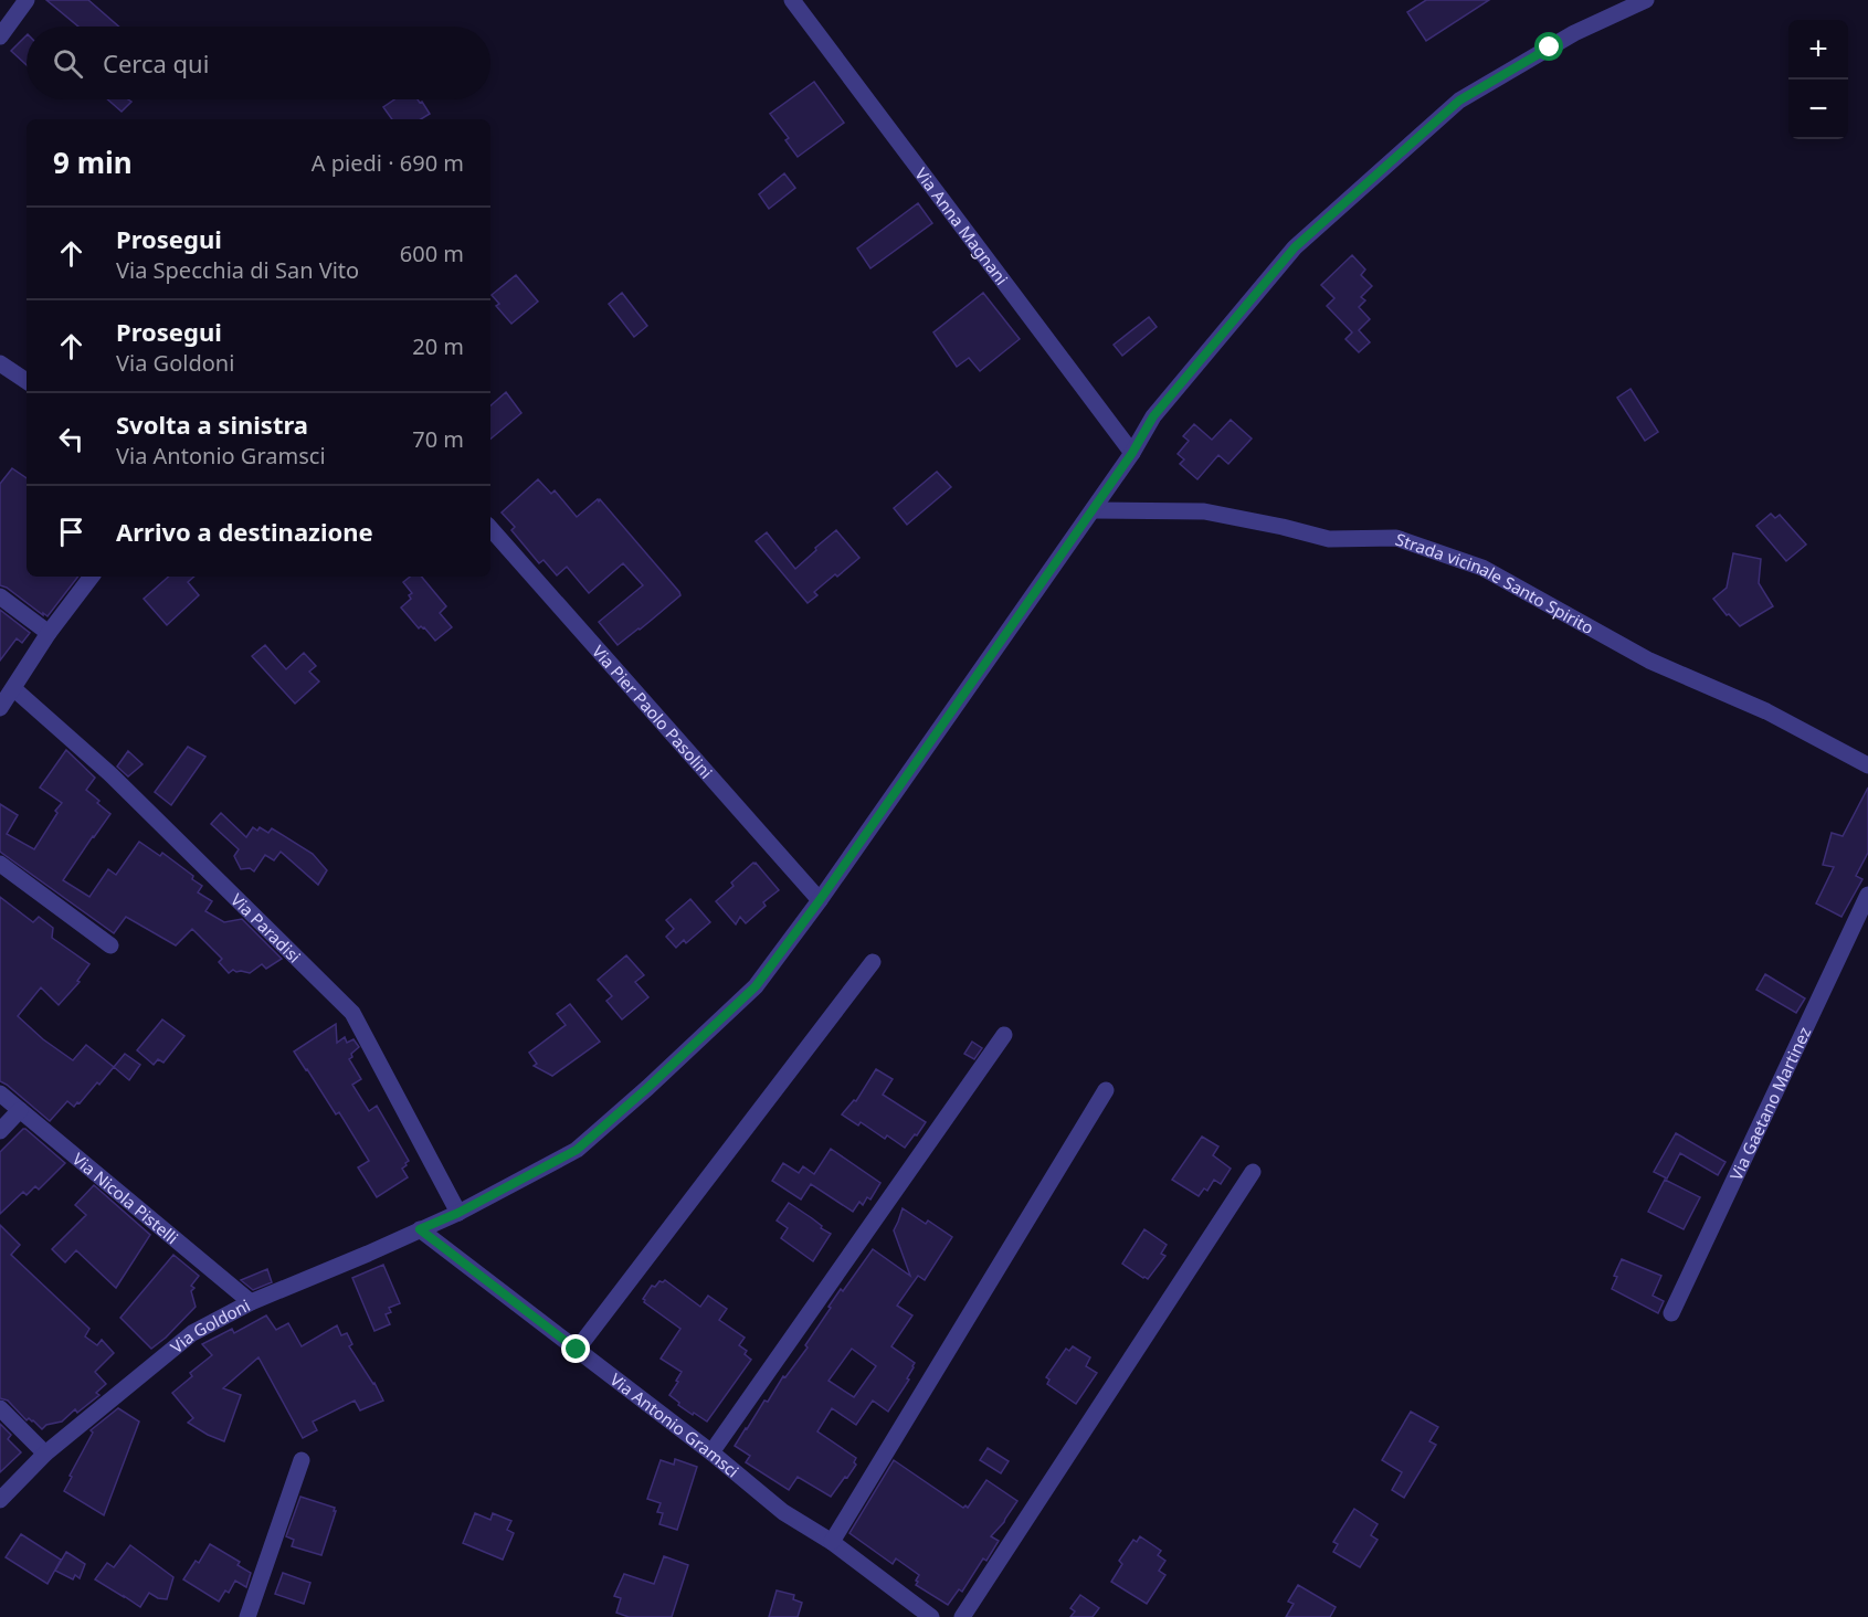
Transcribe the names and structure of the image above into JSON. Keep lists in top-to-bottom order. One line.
{"streets":{"street":["Via Anna Magnani","Strada vicinale Santo Spirito","Via Pier Paolo Pasolini","Via Paradisi","Via Gaetano Martinez","Via Nicola Pistelli","Via Goldoni","Via Antonio Gramsci"]},"crossings":[["Via Anna Magnani","Via Goldoni"],["Strada vicinale Santo Spirito","Via Goldoni"],["Via Pier Paolo Pasolini","Via Goldoni"],["Via Paradisi","Via Goldoni"],["Via Nicola Pistelli","Via Goldoni"],["Via Goldoni","Via Antonio Gramsci"]],"page":{"map_buttons":["+","−"],"search":"Cerca qui","heading":["9 min","A piedi · 690 m"],"list":[["Prosegui","Via Specchia di San Vito","600 m"],["Prosegui","Via Goldoni","20 m"],["Svolta a sinistra","Via Antonio Gramsci","70 m"],"Arrivo a destinazione"]}}
